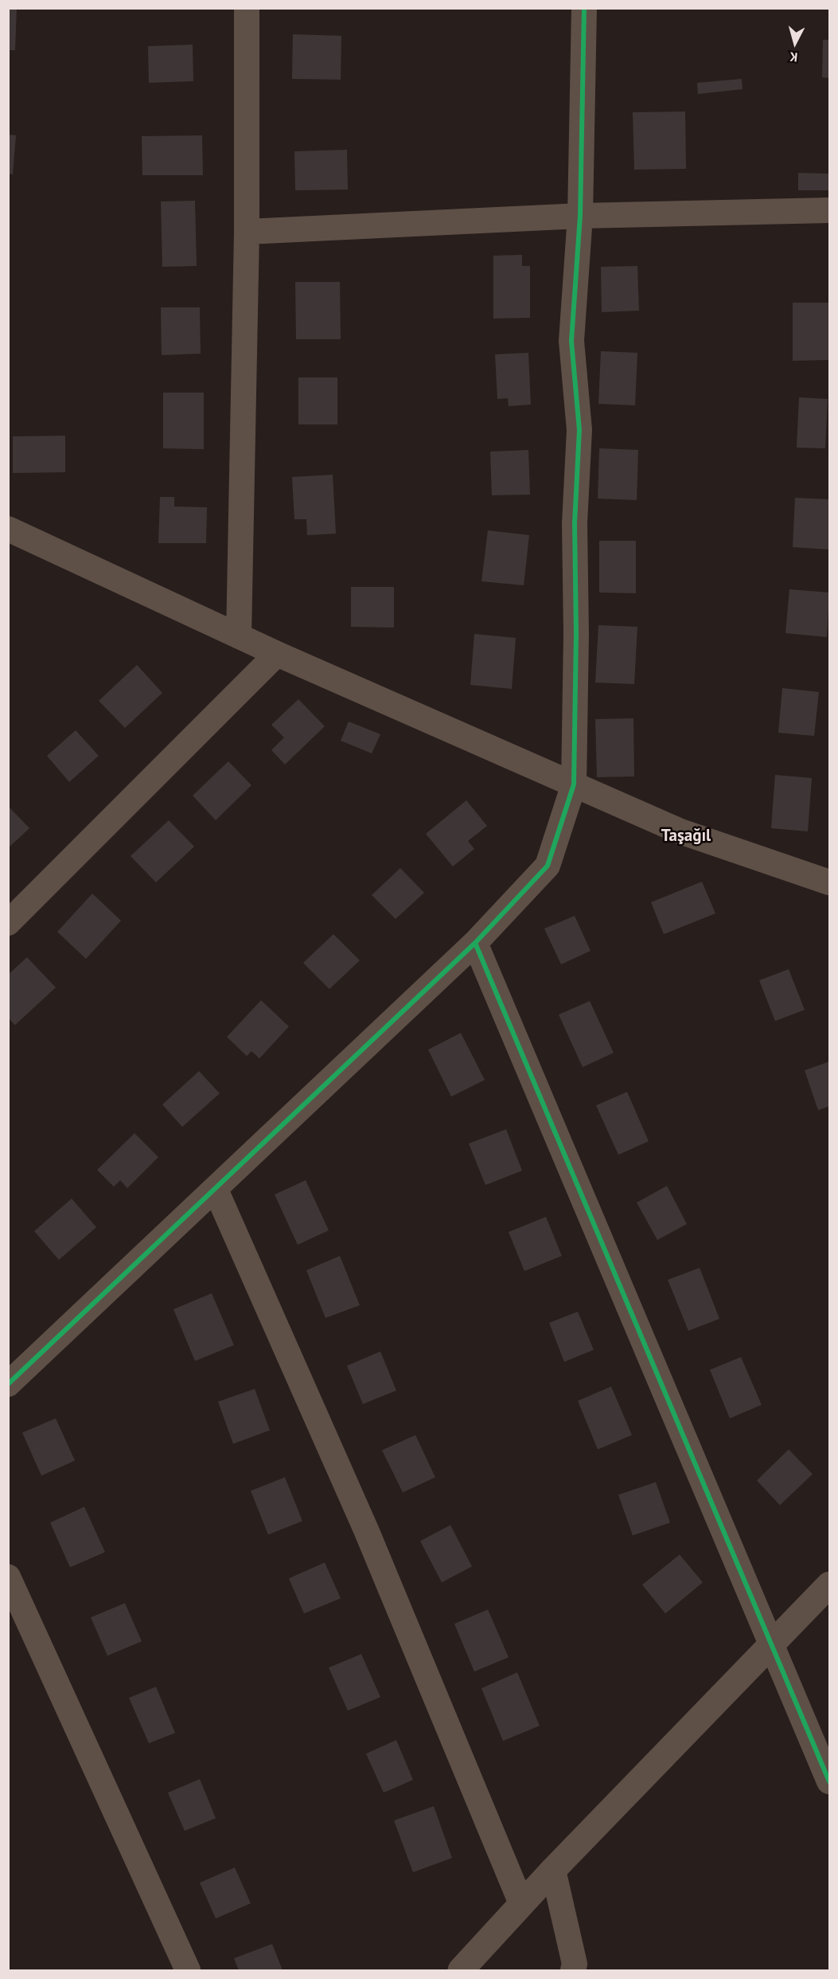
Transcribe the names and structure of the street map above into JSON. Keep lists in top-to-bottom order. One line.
{"districts":["Taşağıl"],"north":"bottom"}
